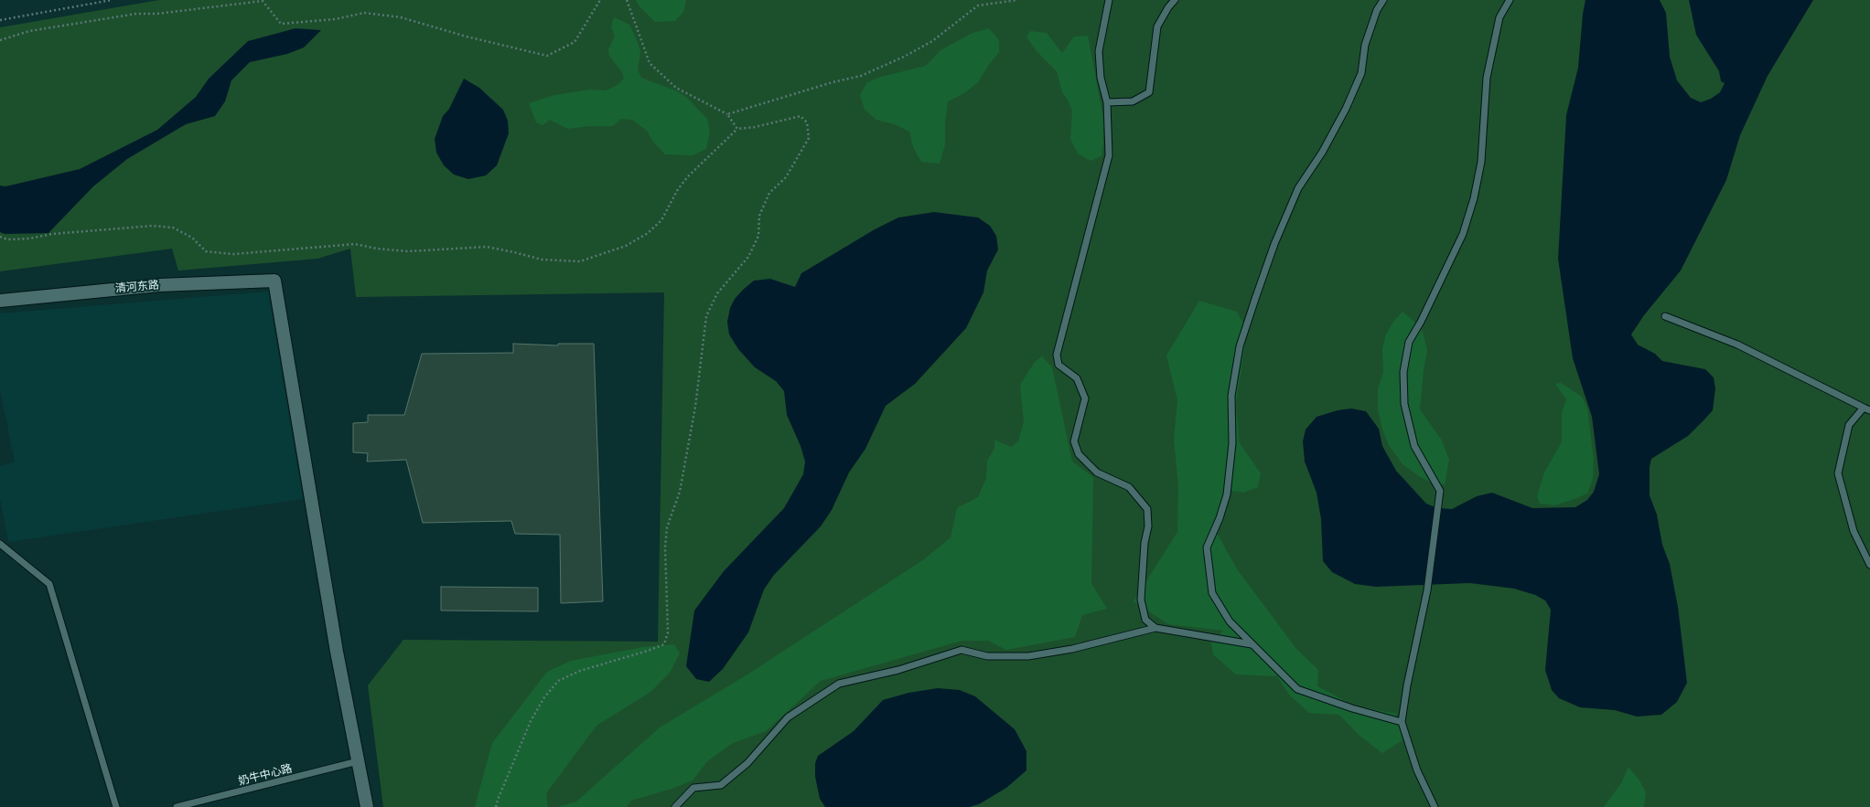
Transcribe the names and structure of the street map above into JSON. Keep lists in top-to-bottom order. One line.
{"streets":{"street":["清河东路"],"lane":["奶牛中心路"]},"crossings":[["清河东路","奶牛中心路"]]}
